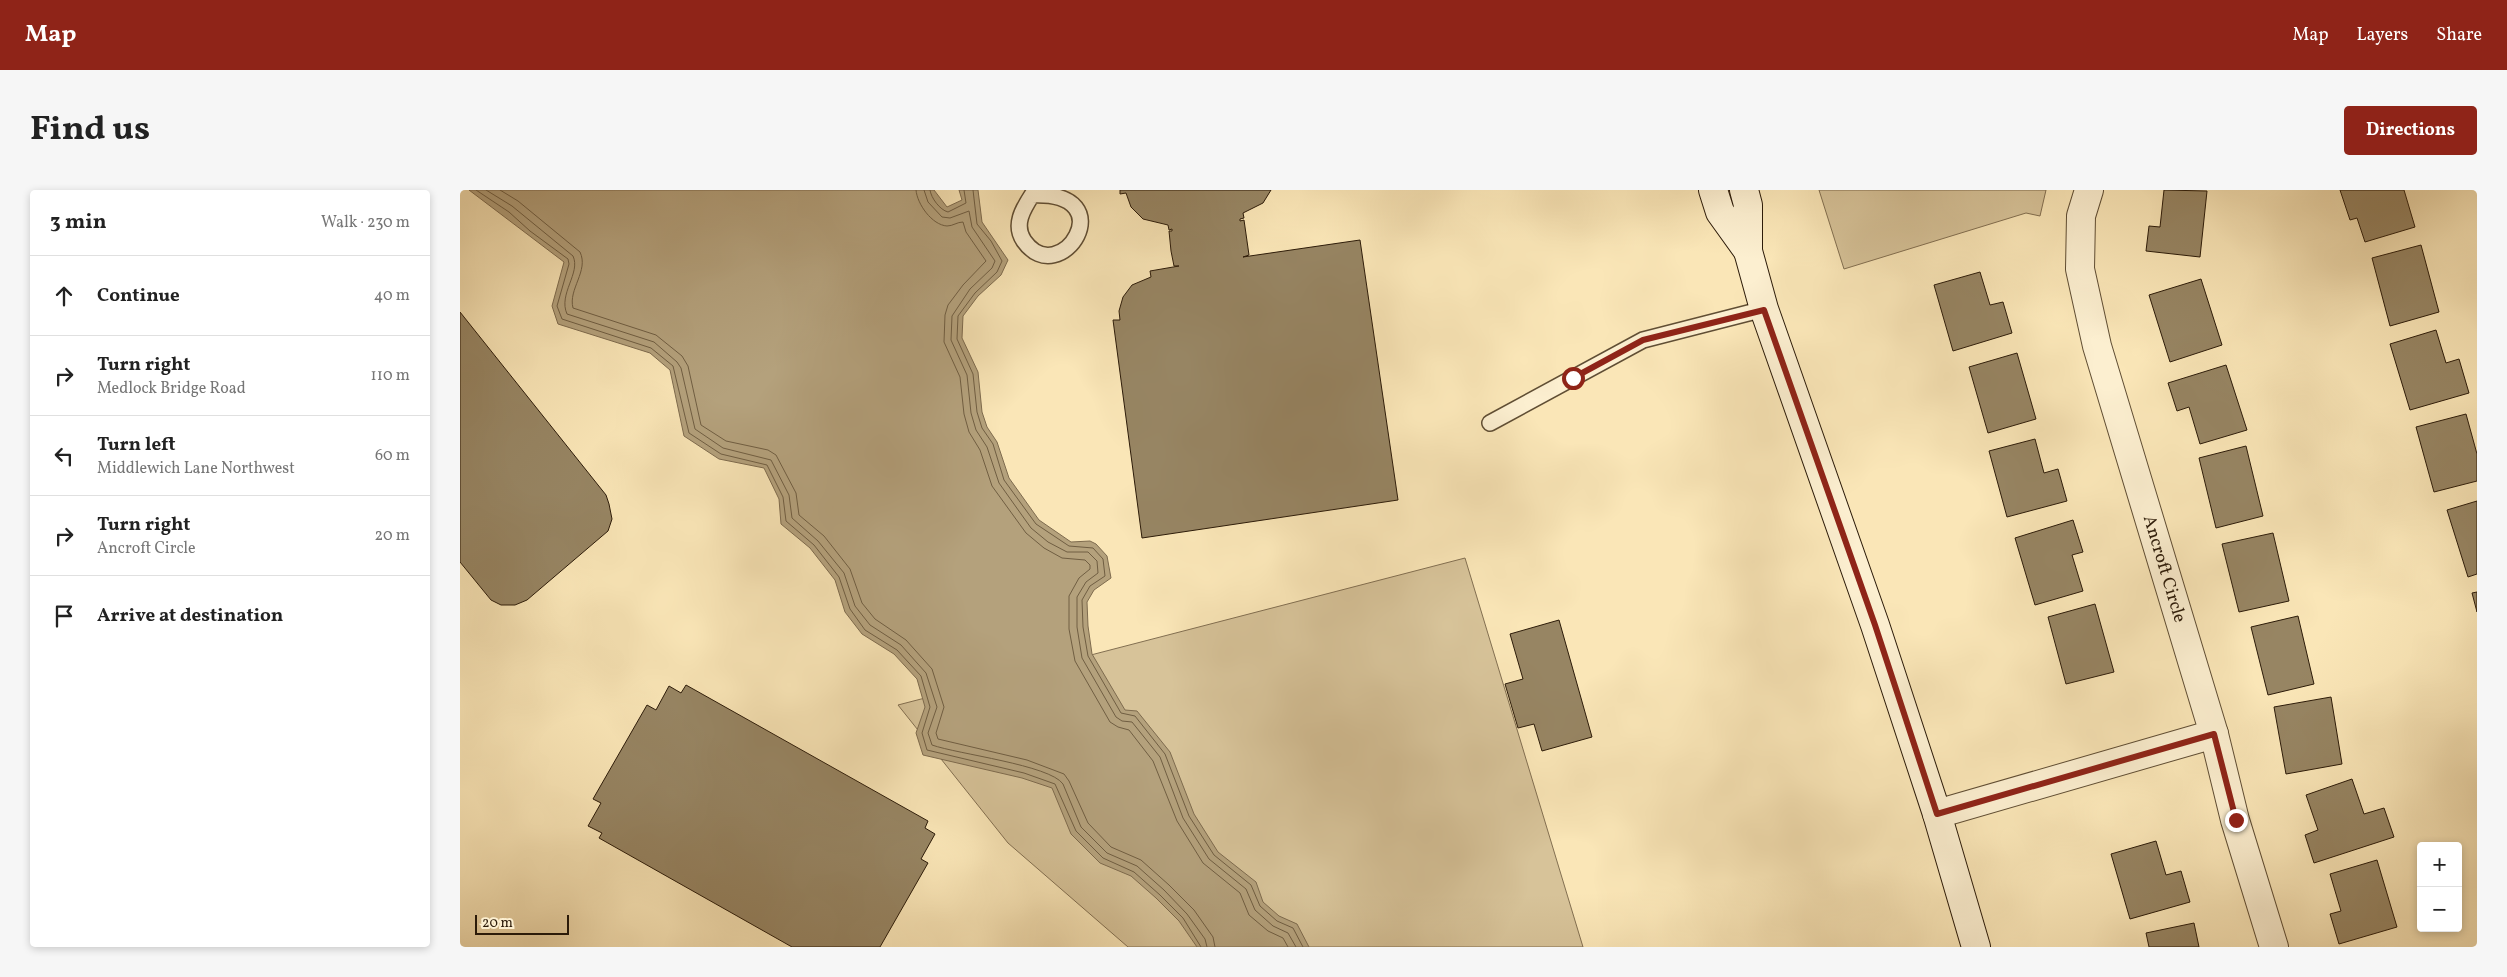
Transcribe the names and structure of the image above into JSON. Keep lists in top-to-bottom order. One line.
{"streets":{"street":["Ancroft Circle"]},"scale_bar":"20 m","page":{"header":"Map","nav":["Map","Layers","Share"],"title":"Find us","buttons":"Directions","heading":["3 min","Walk · 230 m"],"list":[["Continue","40 m"],["Turn right","Medlock Bridge Road","110 m"],["Turn left","Middlewich Lane Northwest","60 m"],["Turn right","Ancroft Circle","20 m"],"Arrive at destination"],"map_buttons":["+","−"],"scale":"20 m"}}
